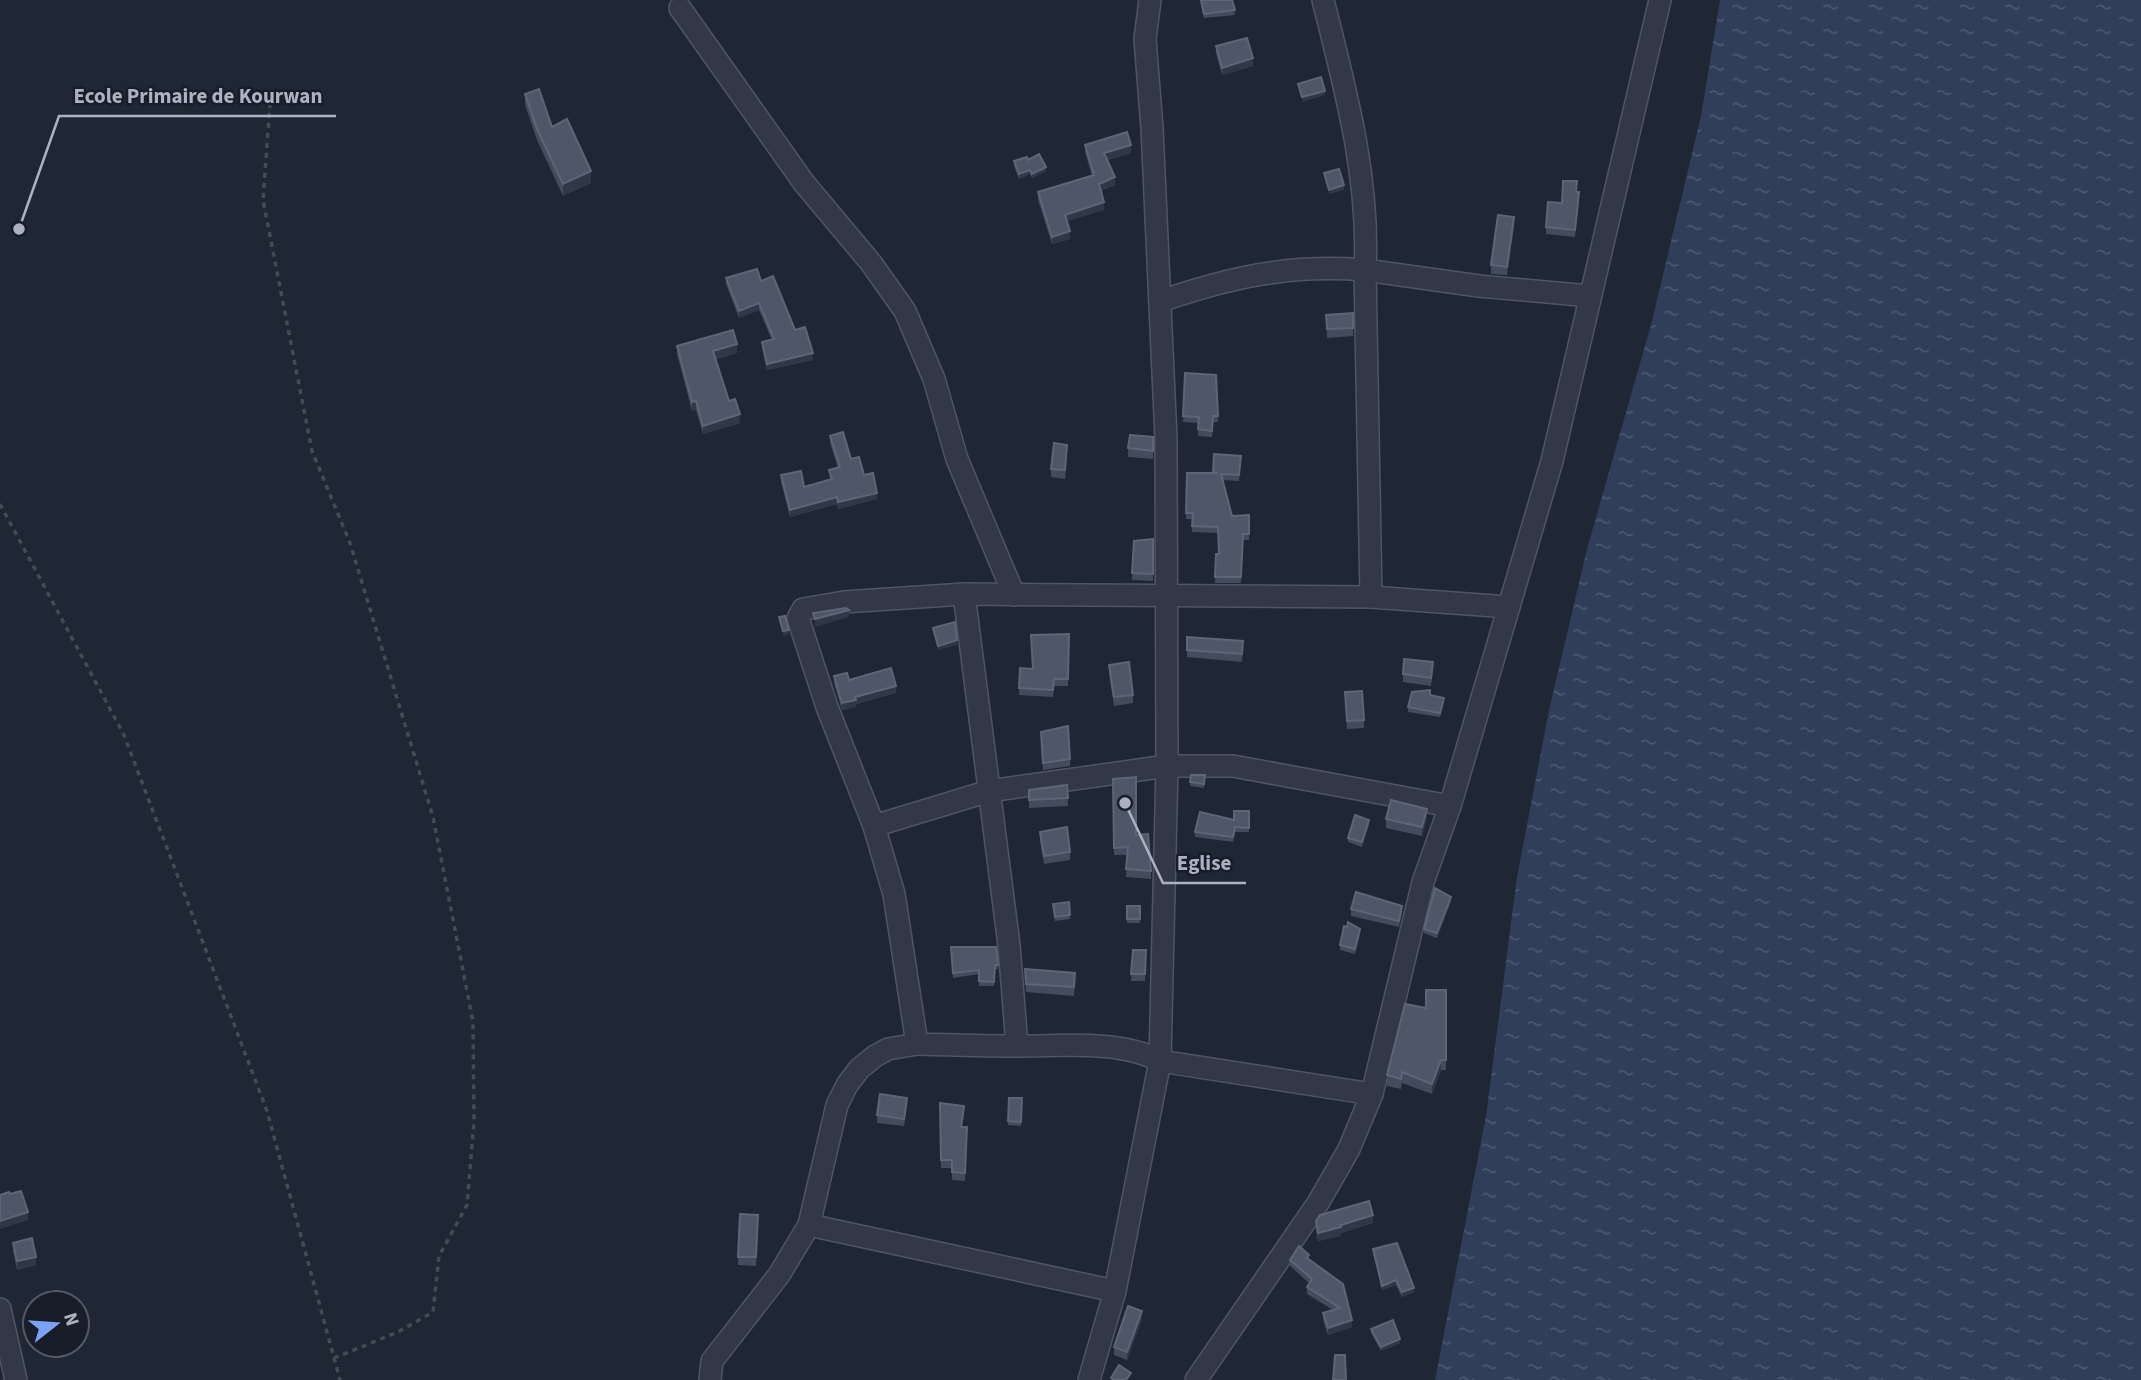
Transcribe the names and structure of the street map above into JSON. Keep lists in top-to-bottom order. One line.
{"places":["Ecole Primaire de Kourwan","Eglise"],"north":"right"}
